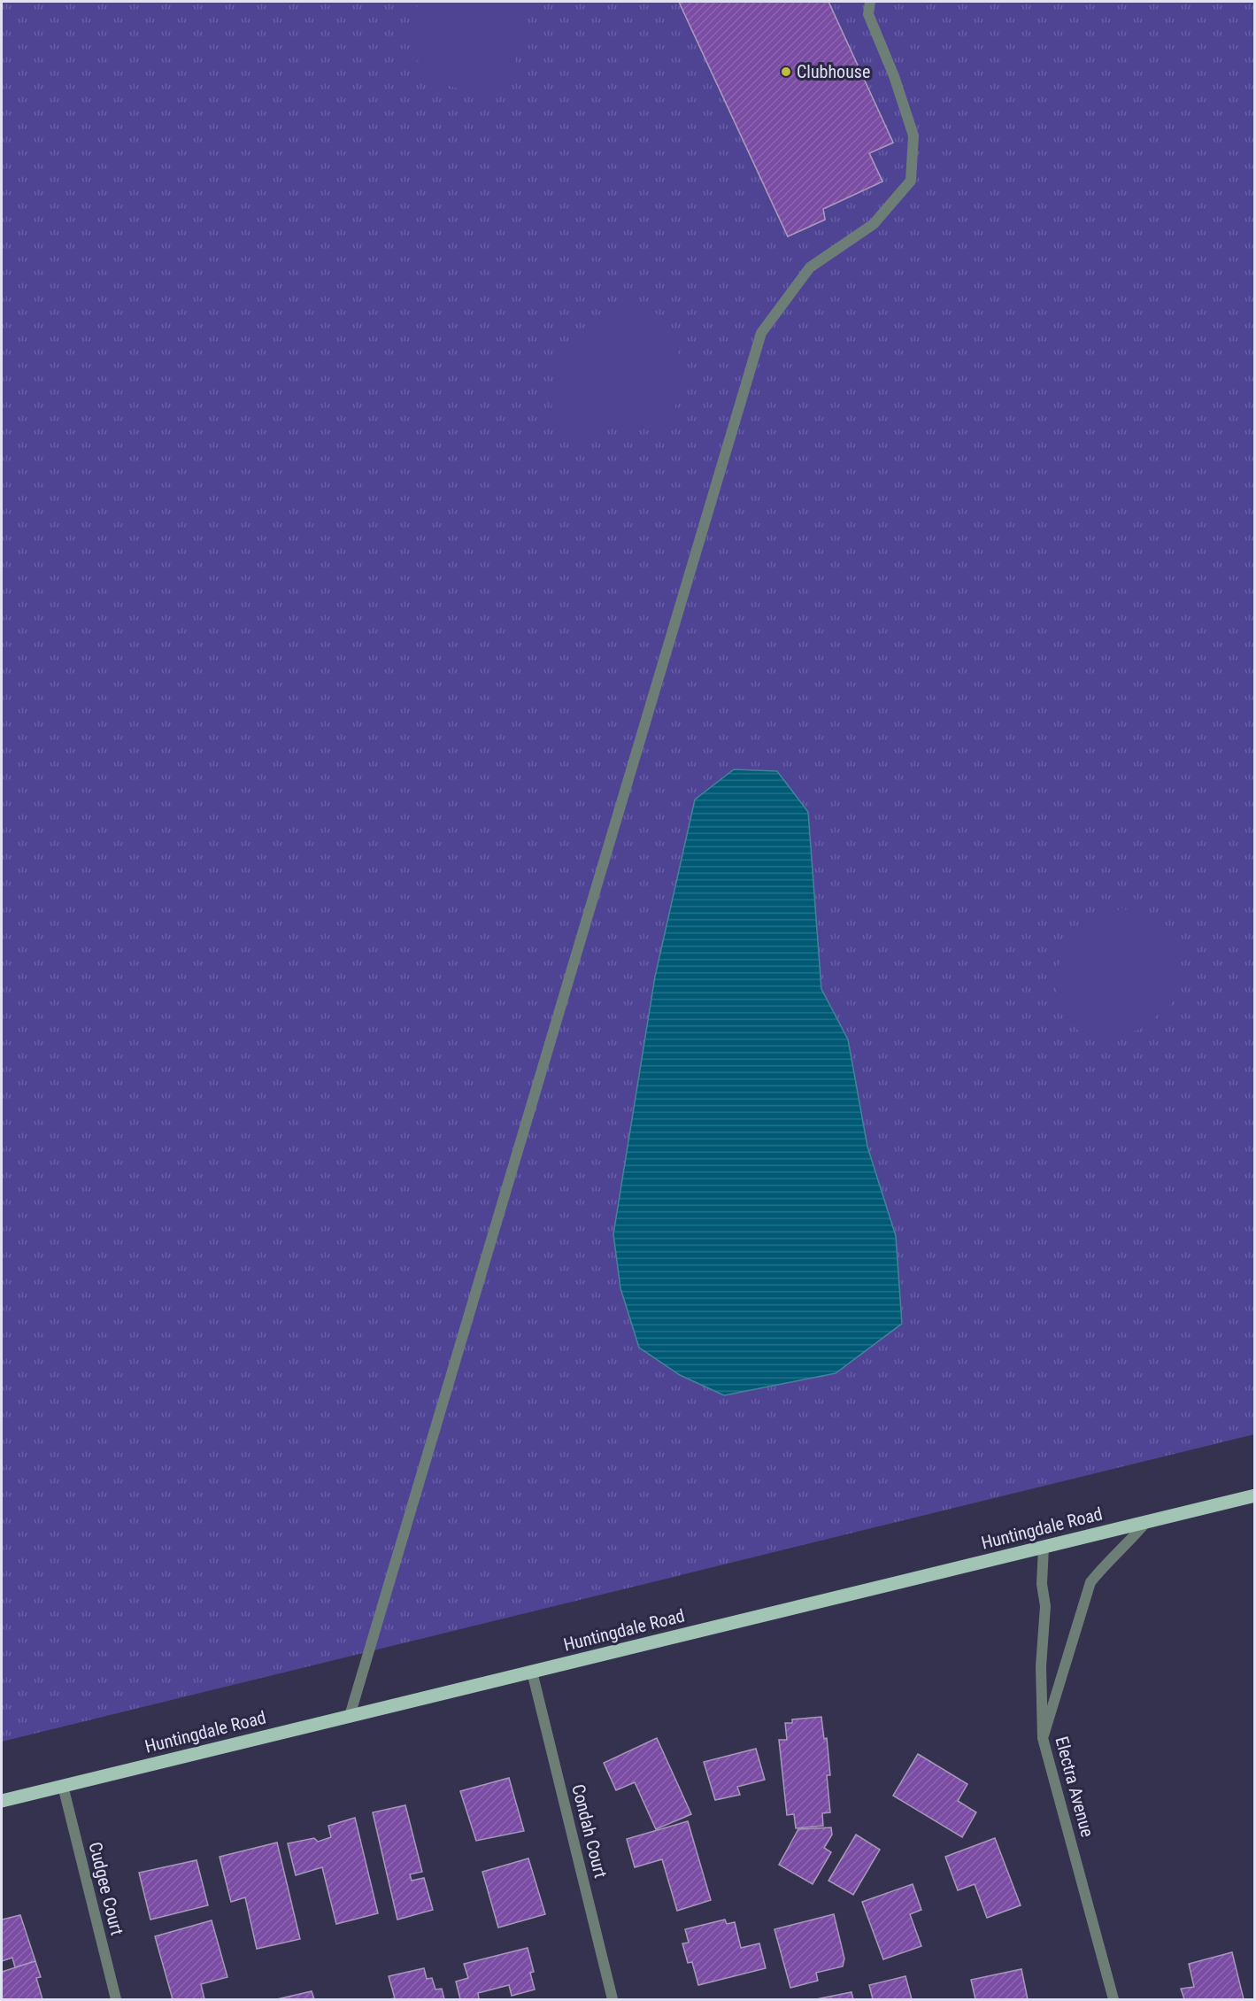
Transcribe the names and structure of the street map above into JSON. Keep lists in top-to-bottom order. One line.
{"streets":{"main road":["Huntingdale Road"],"street":["Electra Avenue","Condah Court","Cudgee Court"]},"crossings":[["Huntingdale Road","Electra Avenue"],["Huntingdale Road","Condah Court"],["Huntingdale Road","Cudgee Court"]],"places":["Clubhouse"]}
